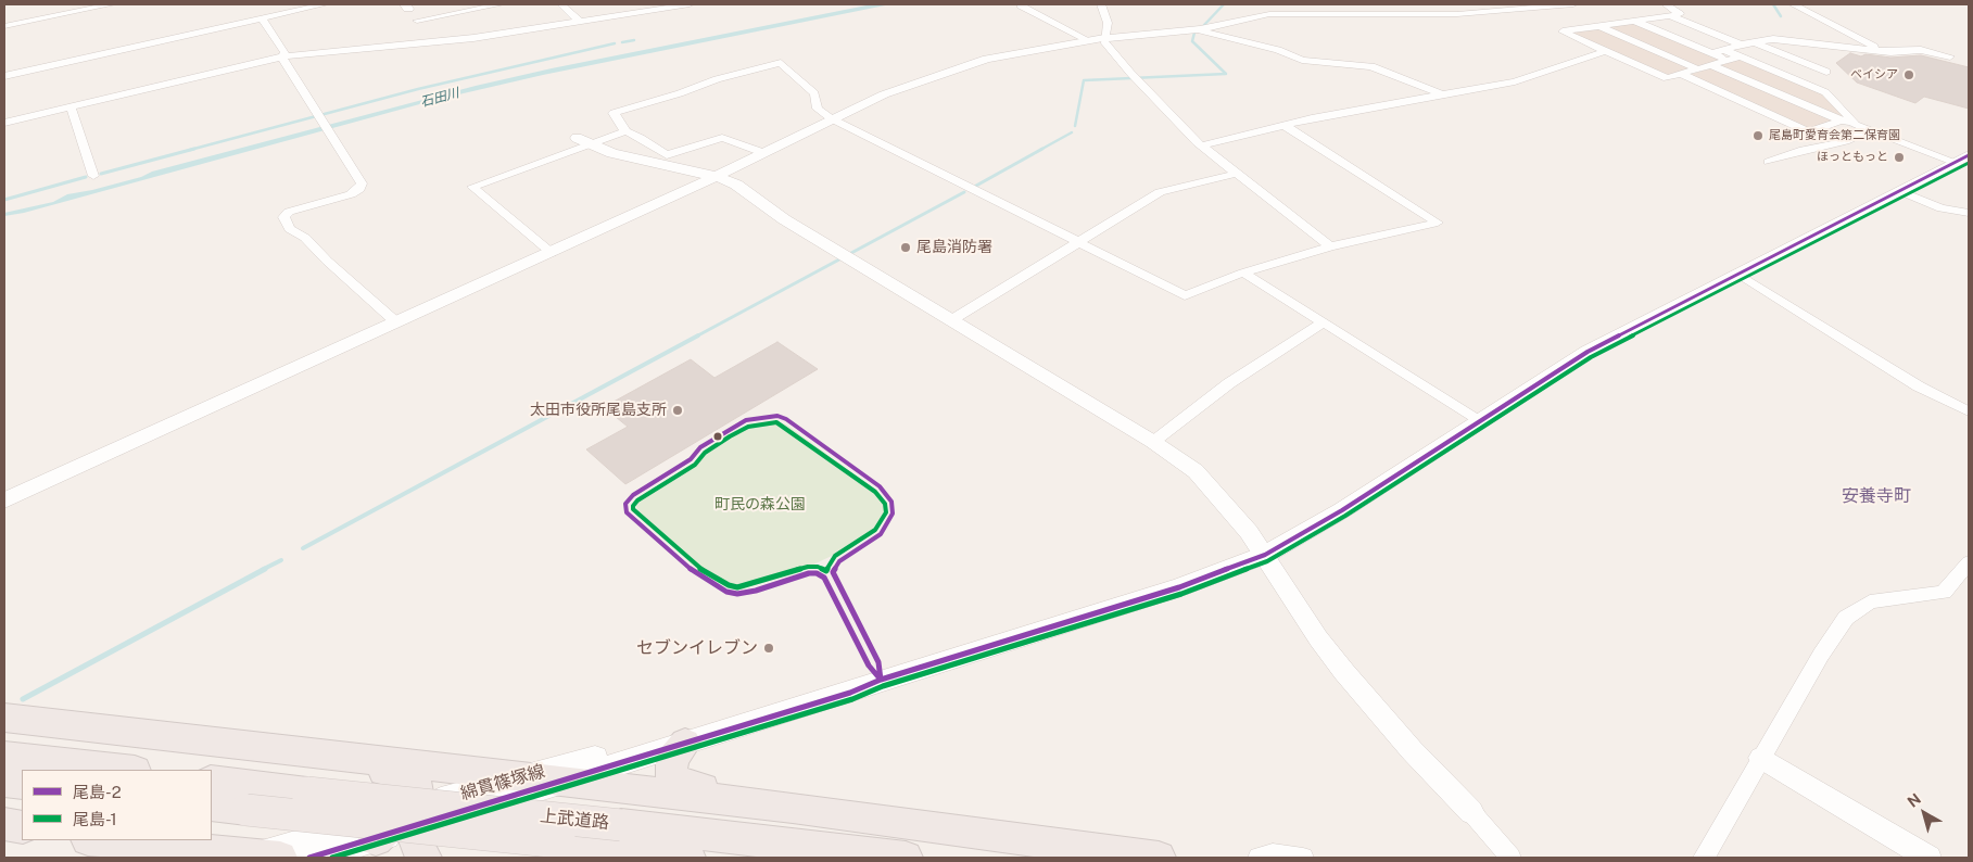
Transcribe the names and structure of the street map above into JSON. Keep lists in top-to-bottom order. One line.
{"streets":{"highway":["上武道路"],"main road":["綿貫篠塚線"]},"districts":["安養寺町"],"water":["石田川"],"parks":["町民の森公園"],"places":["ベイシア","尾島町愛育会第二保育園","ほっともっと","尾島消防署","太田市役所尾島支所","セブンイレブン"],"lines":["transit line 尾島-2","transit line 尾島-1"],"legend":["尾島-2","尾島-1"],"north":"top left"}
